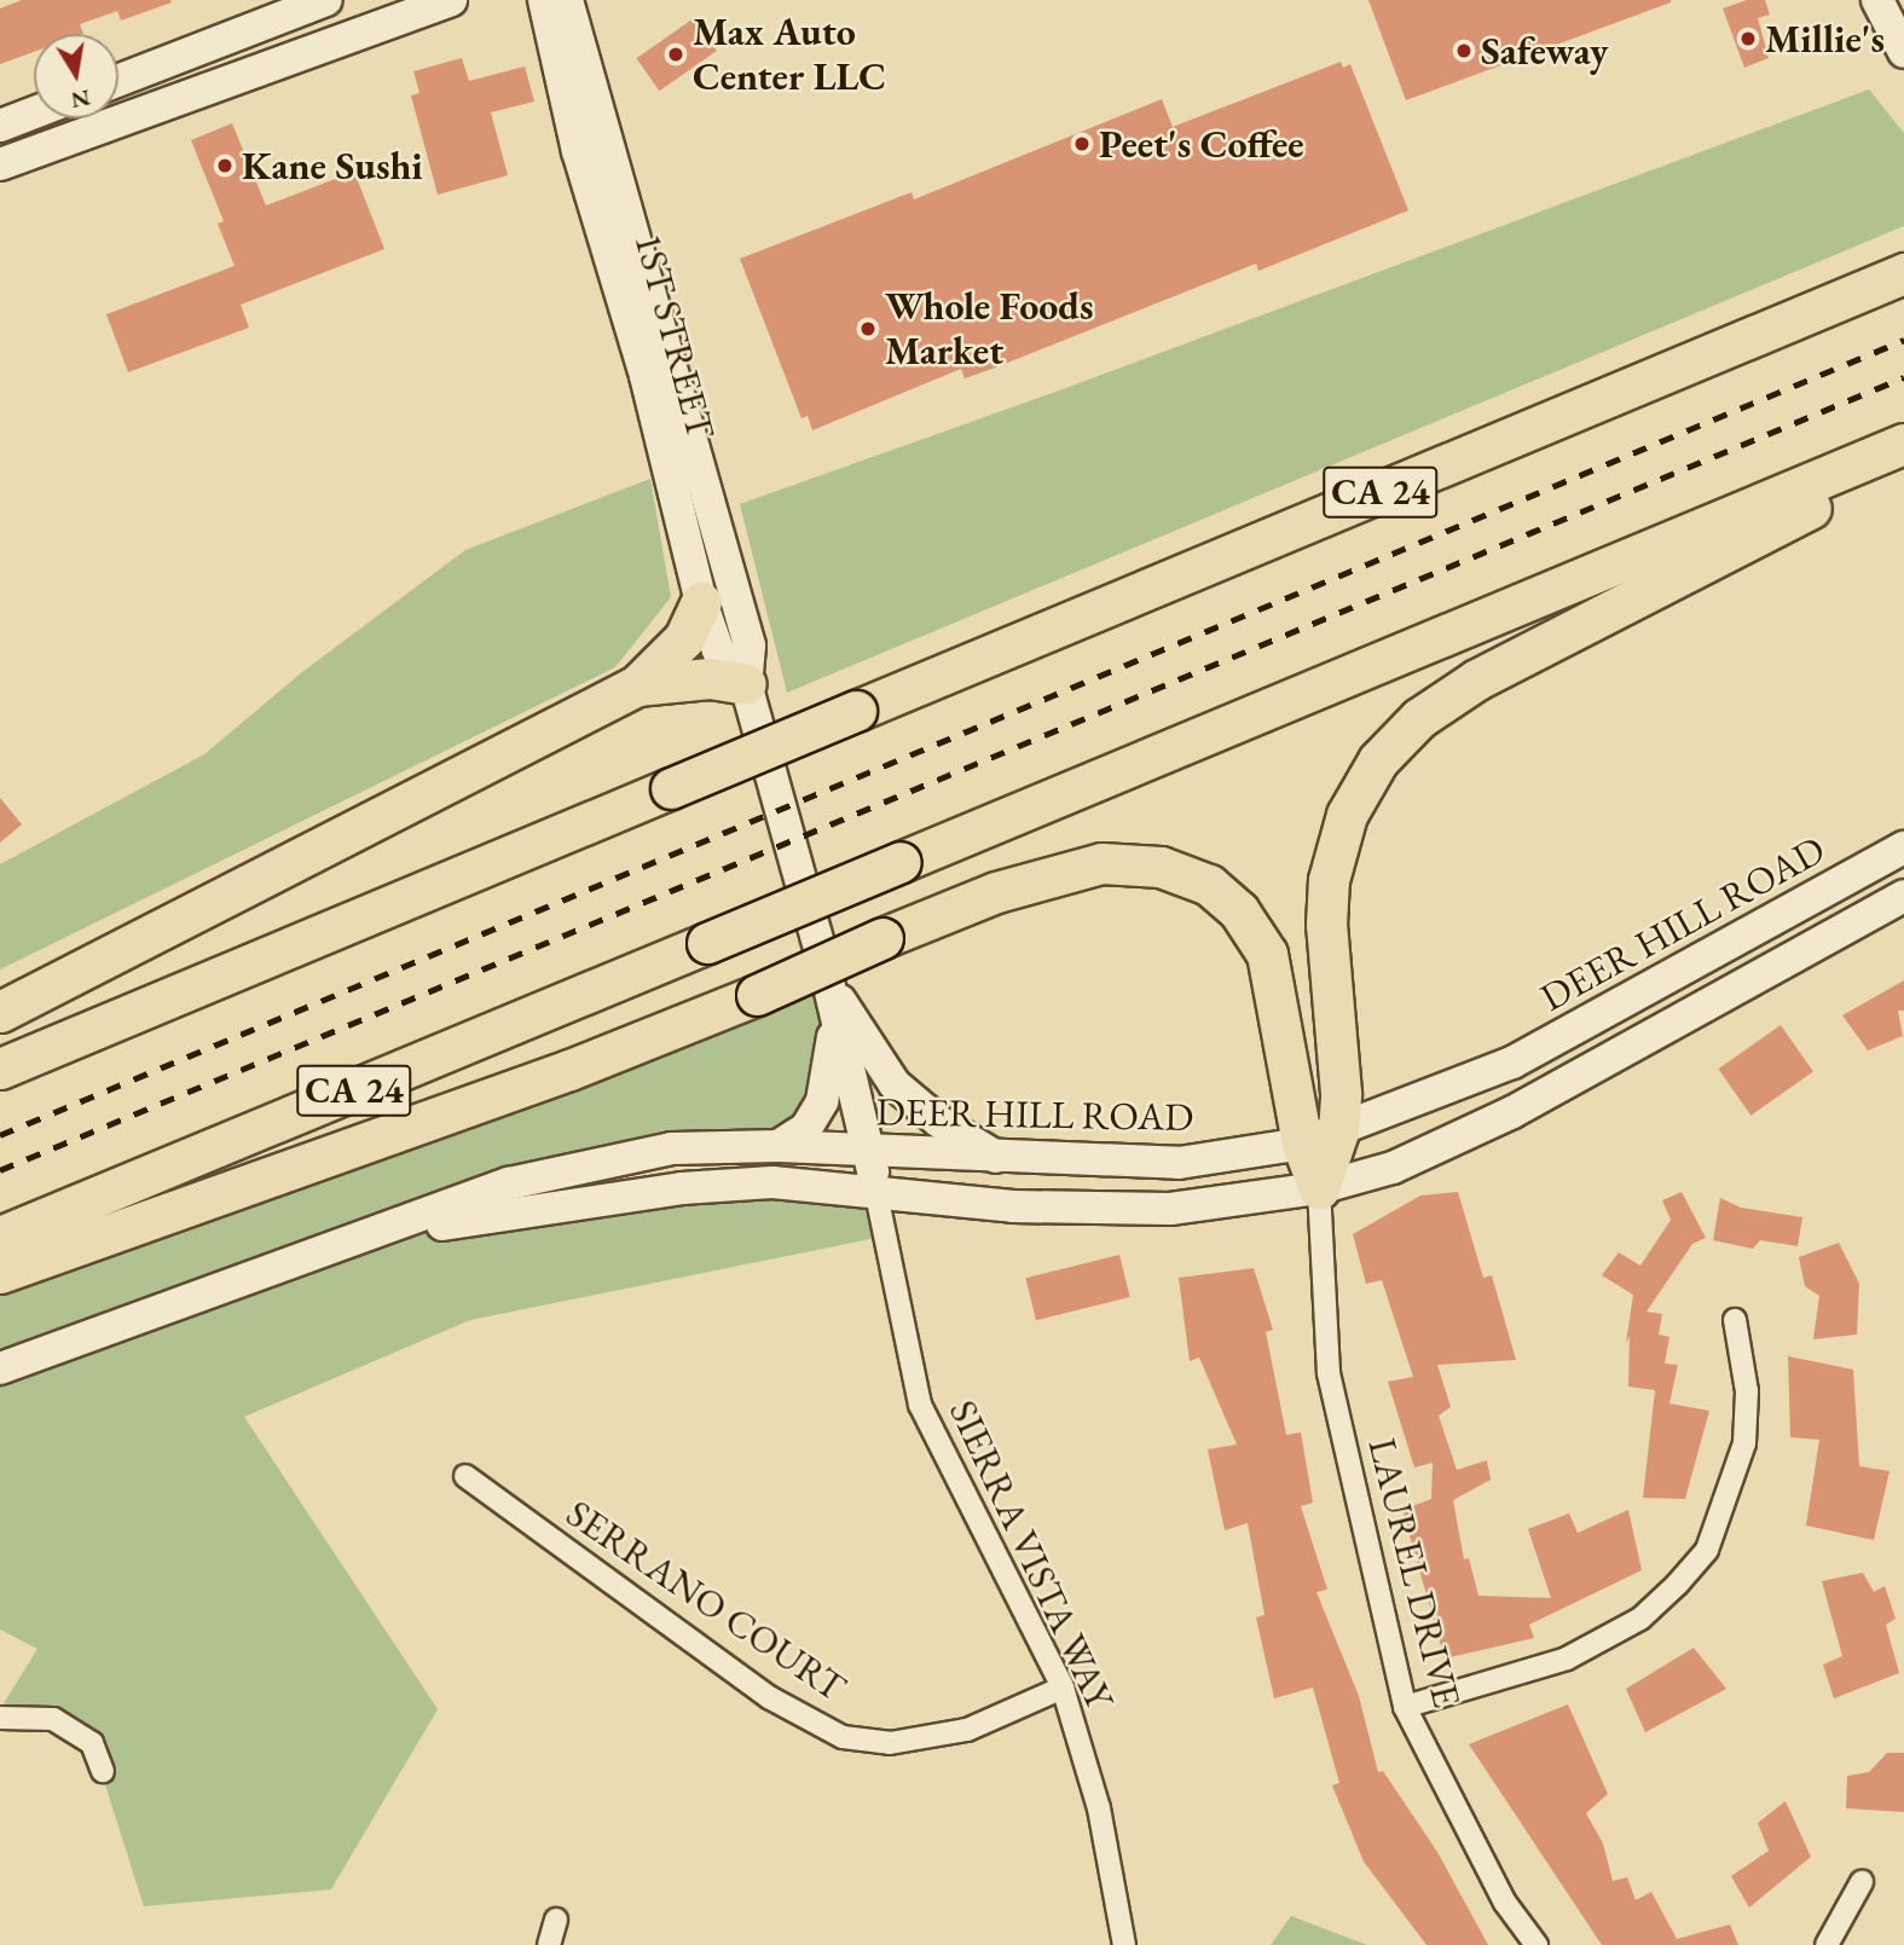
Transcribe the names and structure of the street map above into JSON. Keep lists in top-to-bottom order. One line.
{"streets":{"highway":["CA 24"],"street":["1ST STREET","DEER HILL ROAD","SIERRA VISTA WAY","LAUREL DRIVE","SERRANO COURT"]},"crossings":[["1ST STREET","DEER HILL ROAD"],["1ST STREET","SIERRA VISTA WAY"],["DEER HILL ROAD","SIERRA VISTA WAY"],["DEER HILL ROAD","LAUREL DRIVE"],["SIERRA VISTA WAY","SERRANO COURT"]],"places":["Millie's","Safeway","Max Auto Center LLC","Peet's Coffee","Kane Sushi","Whole Foods Market"],"north":"bottom"}
